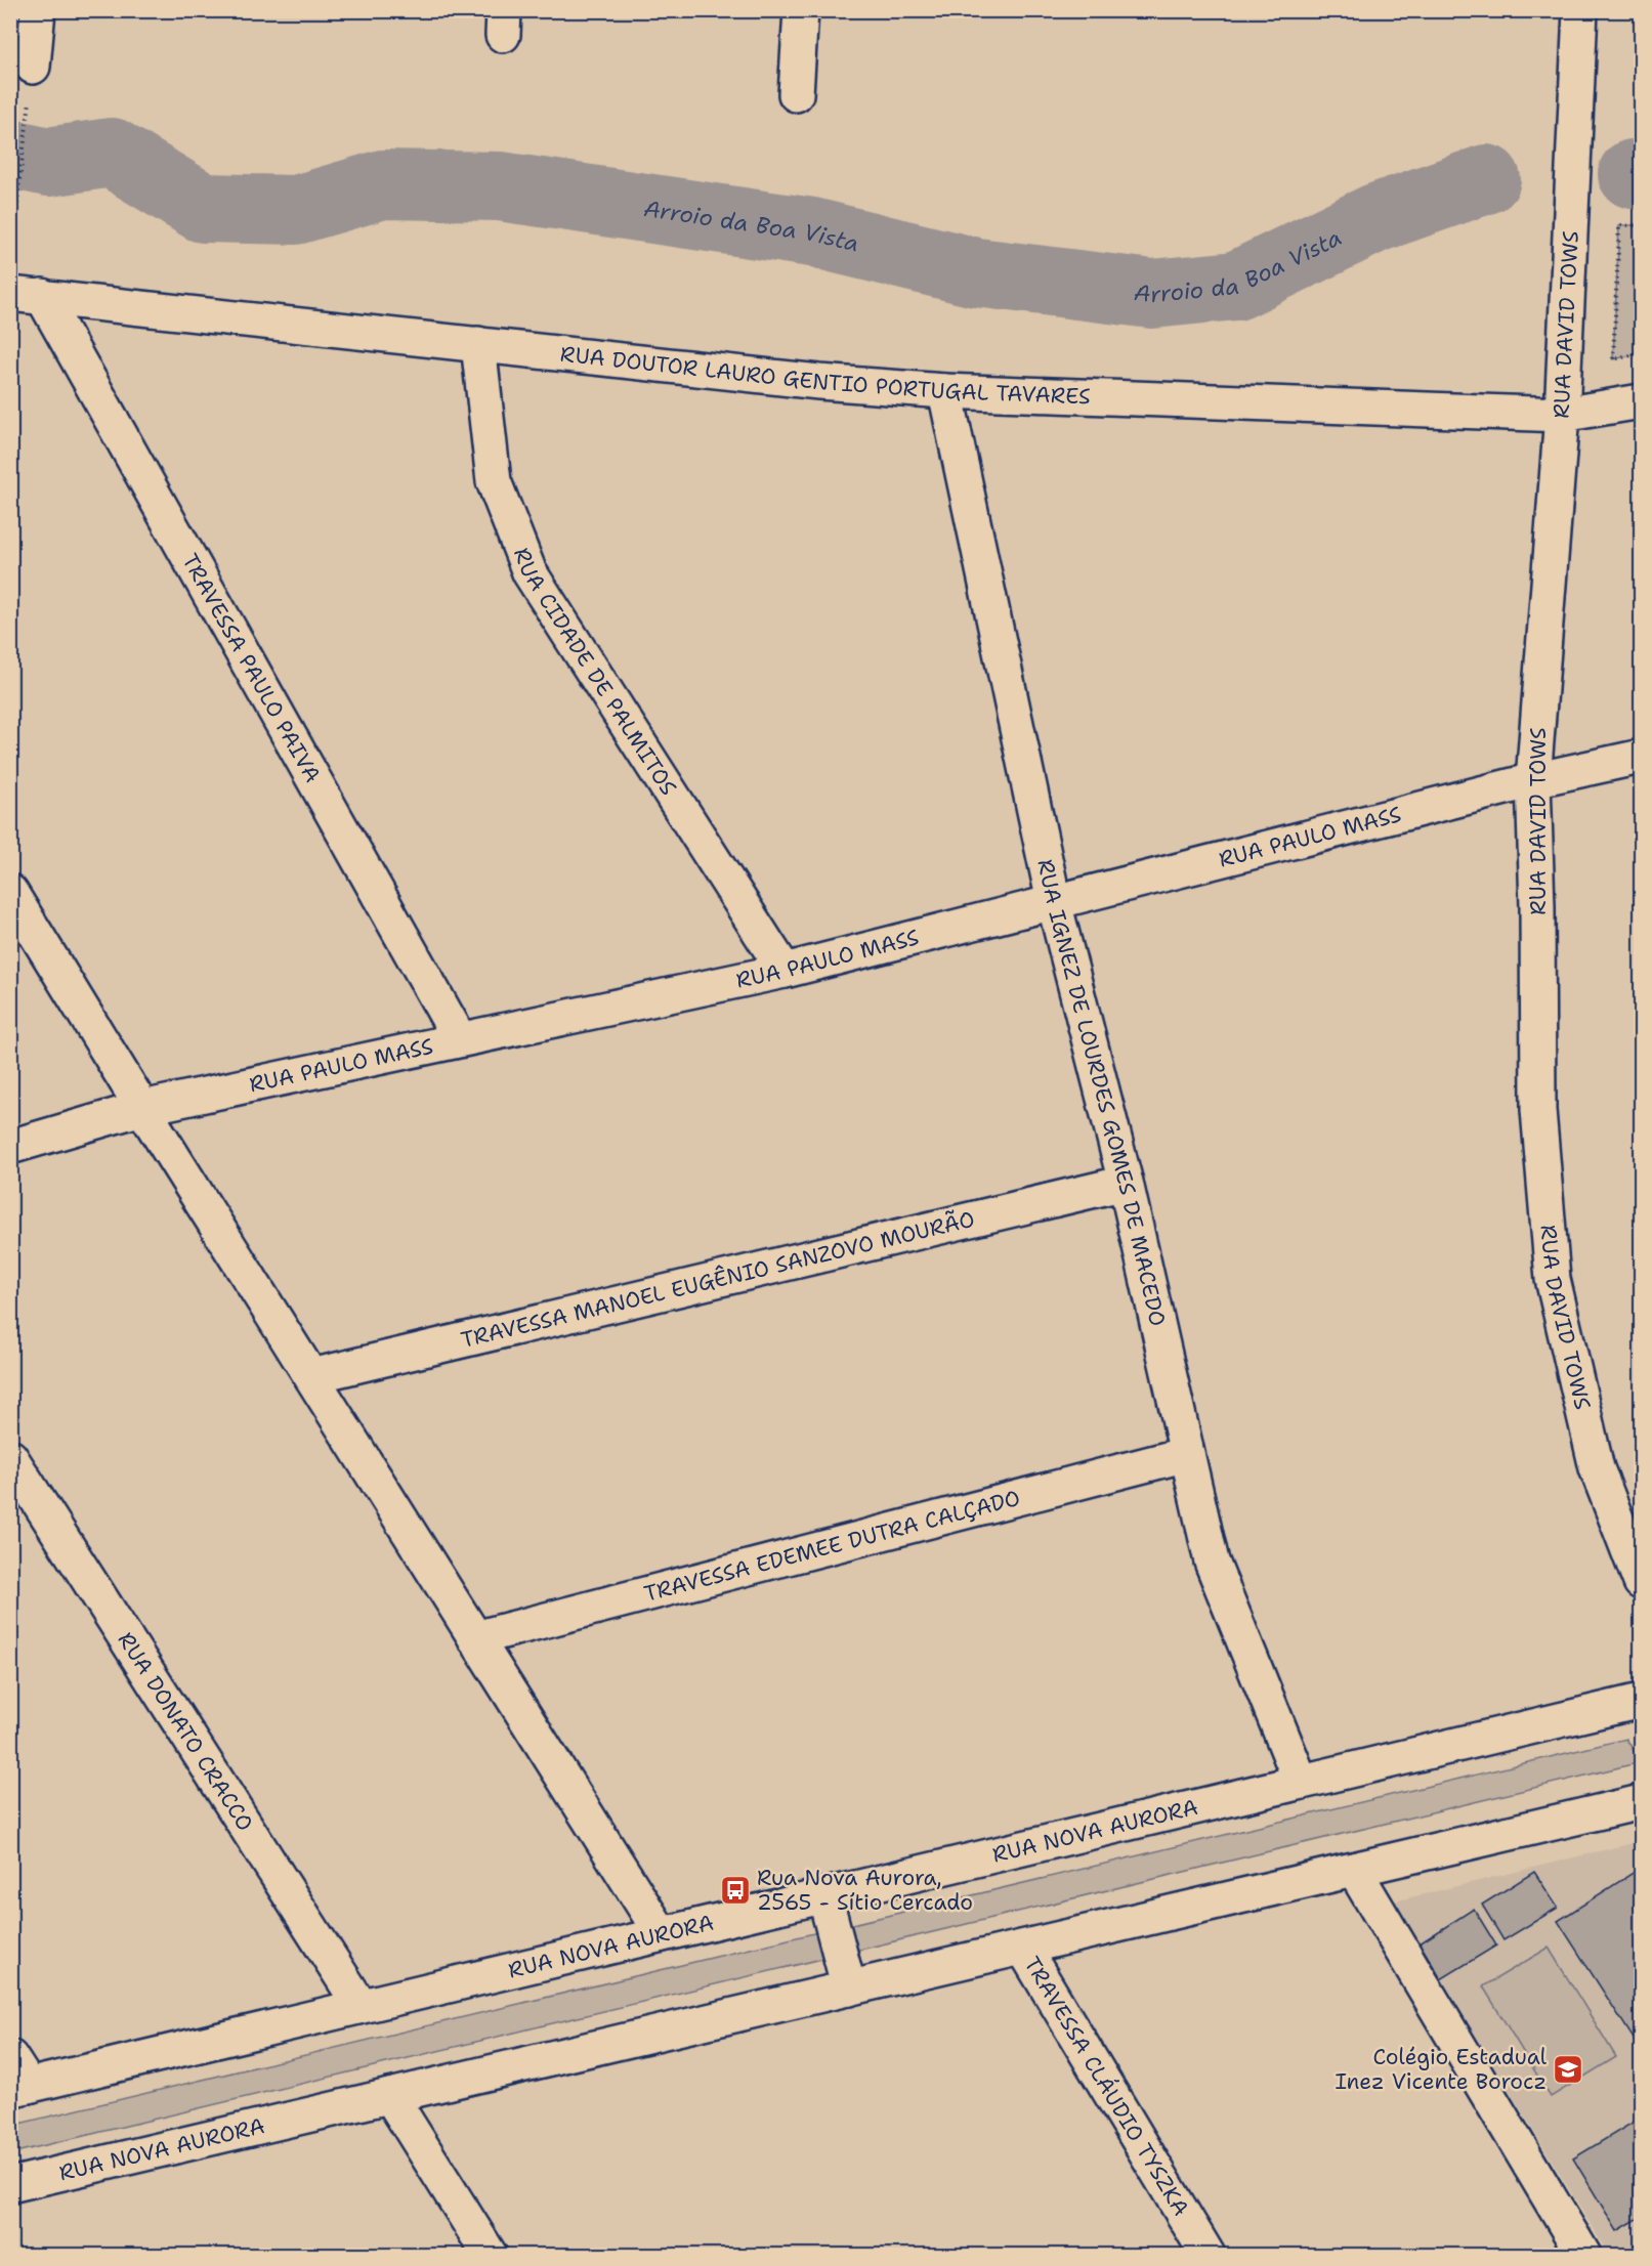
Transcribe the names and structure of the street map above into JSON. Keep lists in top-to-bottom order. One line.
{"streets":{"street":["RUA DAVID TOWS","RUA DOUTOR LAURO GENTIO PORTUGAL TAVARES","TRAVESSA PAULO PAIVA","RUA CIDADE DE PALMITOS","RUA PAULO MASS","RUA IGNEZ DE LOURDES GOMES DE MACEDO","TRAVESSA MANOEL EUGÊNIO SANZOVO MOURÃO","TRAVESSA EDEMEE DUTRA CALÇADO","RUA DONATO CRACCO","RUA NOVA AURORA","TRAVESSA CLÁUDIO TYSZKA"]},"crossings":[["RUA DAVID TOWS","RUA DOUTOR LAURO GENTIO PORTUGAL TAVARES"],["RUA DAVID TOWS","RUA PAULO MASS"],["RUA DOUTOR LAURO GENTIO PORTUGAL TAVARES","TRAVESSA PAULO PAIVA"],["RUA DOUTOR LAURO GENTIO PORTUGAL TAVARES","RUA CIDADE DE PALMITOS"],["RUA DOUTOR LAURO GENTIO PORTUGAL TAVARES","RUA IGNEZ DE LOURDES GOMES DE MACEDO"],["TRAVESSA PAULO PAIVA","RUA PAULO MASS"],["RUA CIDADE DE PALMITOS","RUA PAULO MASS"],["RUA PAULO MASS","RUA IGNEZ DE LOURDES GOMES DE MACEDO"],["RUA IGNEZ DE LOURDES GOMES DE MACEDO","TRAVESSA MANOEL EUGÊNIO SANZOVO MOURÃO"],["RUA IGNEZ DE LOURDES GOMES DE MACEDO","TRAVESSA EDEMEE DUTRA CALÇADO"],["RUA IGNEZ DE LOURDES GOMES DE MACEDO","RUA NOVA AURORA"],["RUA DONATO CRACCO","RUA NOVA AURORA"],["RUA NOVA AURORA","TRAVESSA CLÁUDIO TYSZKA"]],"water":["Arroio da Boa Vista"],"places":{"bus stop":["Rua Nova Aurora, 2565 - Sítio Cercado"],"school or university":["Colégio Estadual Inez Vicente Borocz"]}}
